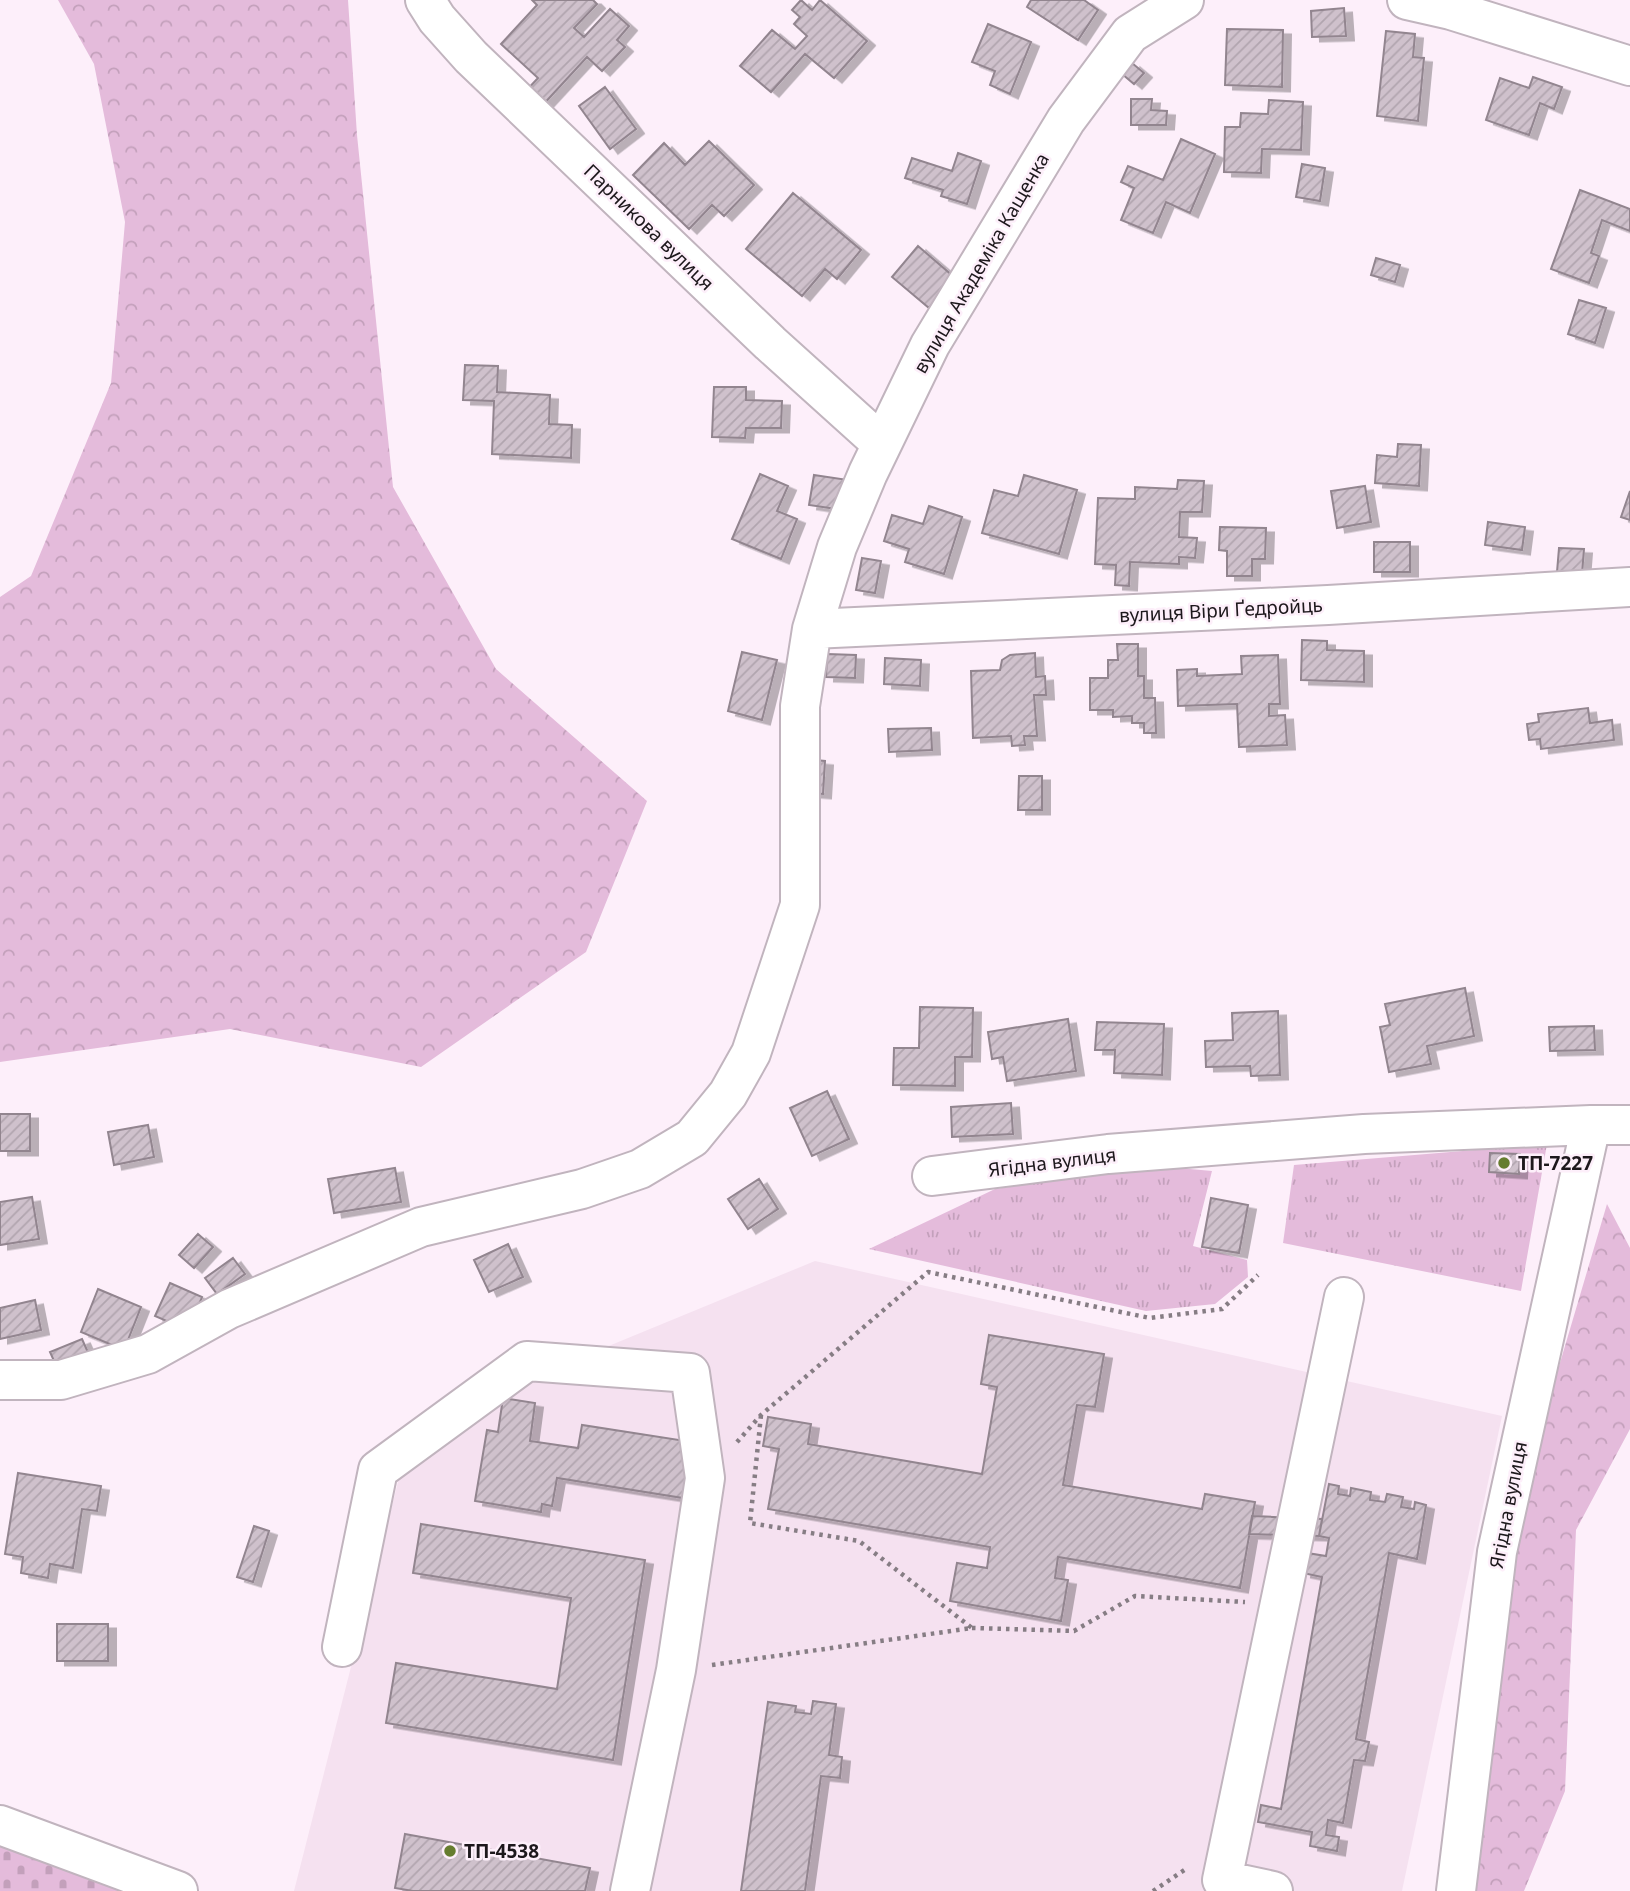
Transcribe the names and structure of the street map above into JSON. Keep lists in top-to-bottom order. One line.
{"streets":{"street":["Парникова вулиця","вулиця Академіка Кащенка","вулиця Віри Ґедройць","Ягідна вулиця"]},"crossings":[["Парникова вулиця","вулиця Академіка Кащенка"],["вулиця Академіка Кащенка","вулиця Віри Ґедройць"]],"places":["ТП-7227","ТП-4538"]}
